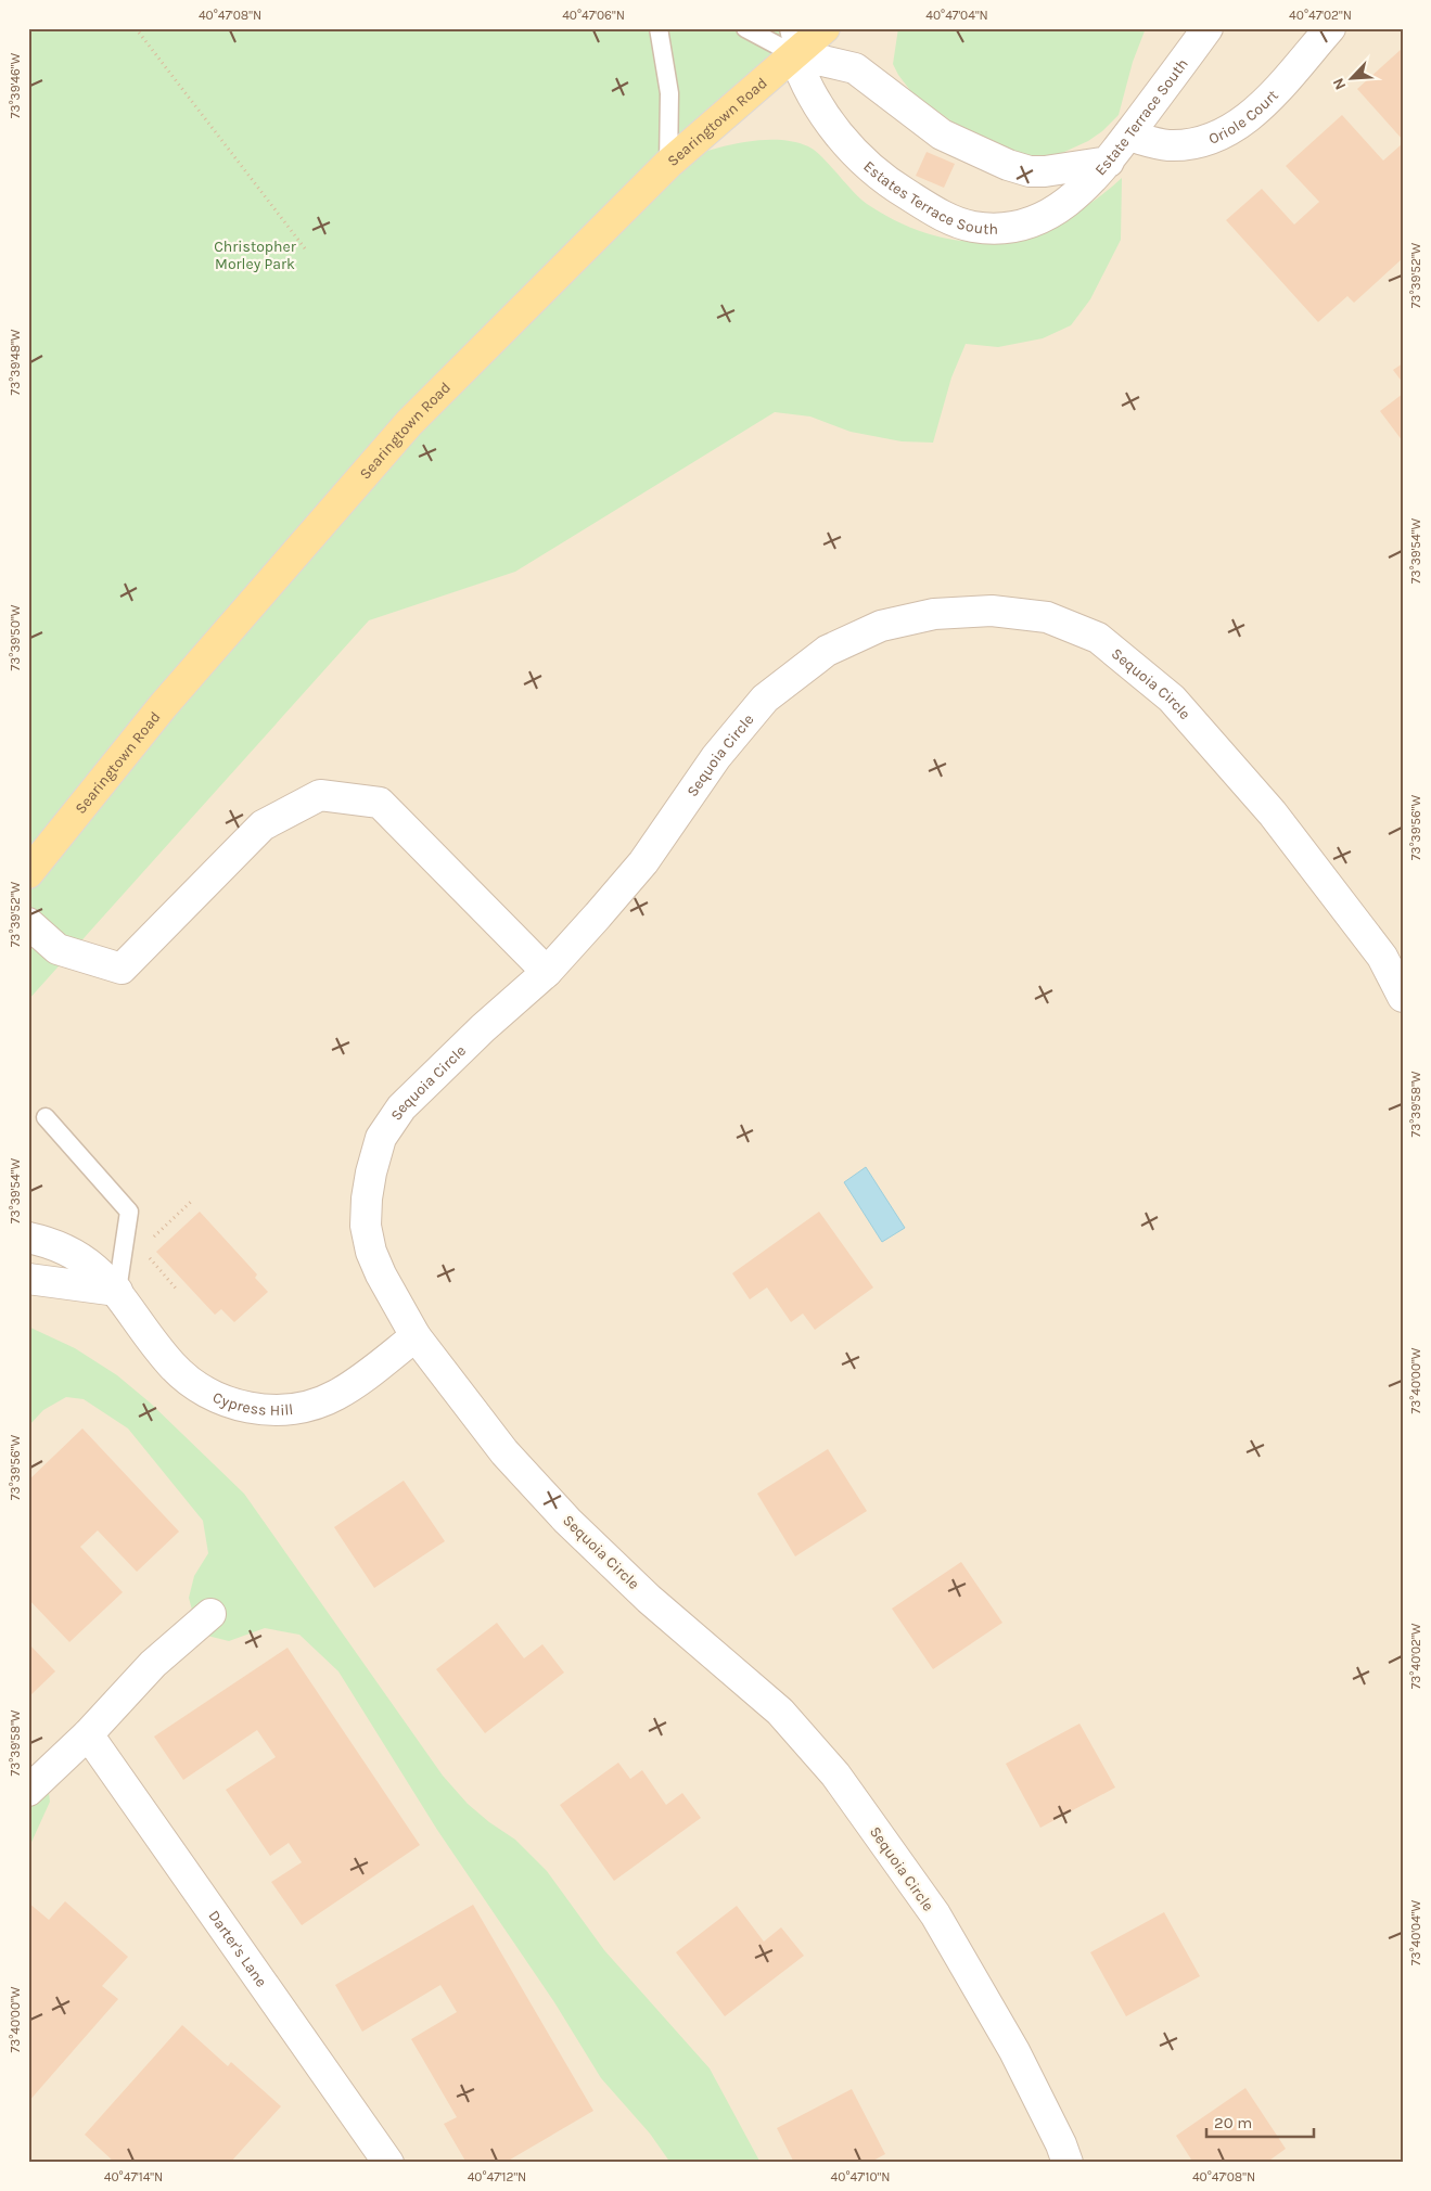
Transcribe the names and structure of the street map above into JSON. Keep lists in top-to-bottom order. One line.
{"streets":{"main road":["Searingtown Road"],"street":["Estate Terrace South","Oriole Court","Estates Terrace South","Sequoia Circle","Cypress Hill","Darter's Lane"]},"crossings":[["Estate Terrace South","Oriole Court"],["Estate Terrace South","Searingtown Road"],["Estate Terrace South","Estates Terrace South"],["Searingtown Road","Estates Terrace South"],["Sequoia Circle","Cypress Hill"]],"parks":["Christopher Morley Park"],"scale_bar":"20 m","north":"bottom left","coordinates":["40°47'08\"N","40°47'06\"N","40°47'04\"N","40°47'02\"N","73°39'46\"W","73°39'52\"W","73°39'48\"W","73°39'54\"W","73°39'50\"W","73°39'56\"W","73°39'58\"W","73°40'00\"W","73°40'02\"W","73°40'04\"W","40°47'14\"N","40°47'12\"N","40°47'10\"N"]}
